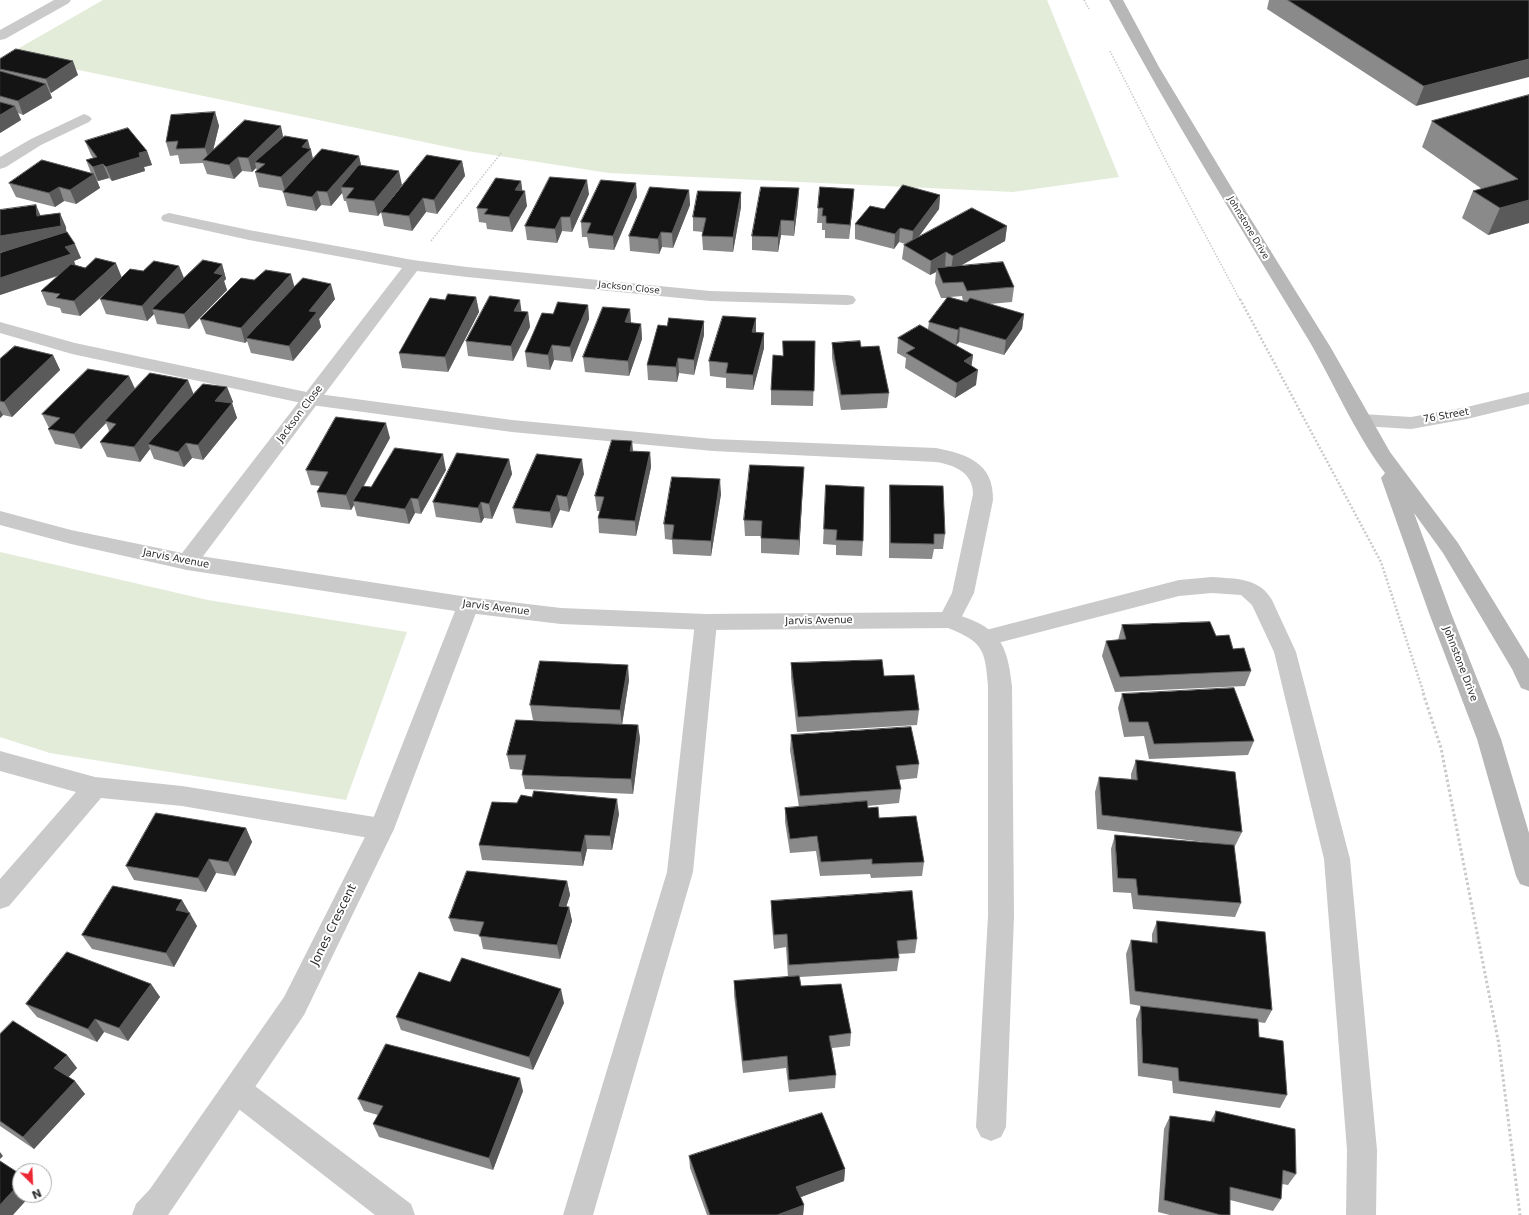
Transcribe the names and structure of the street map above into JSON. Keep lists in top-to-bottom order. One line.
{"streets":{"main road":["Johnstone Drive"],"street":["Jackson Close","76 Street","Jarvis Avenue","Jones Crescent"]},"crossings":[["Johnstone Drive","76 Street"],["Jackson Close","Jarvis Avenue"],["Jarvis Avenue","Jones Crescent"]],"north":"bottom right"}
